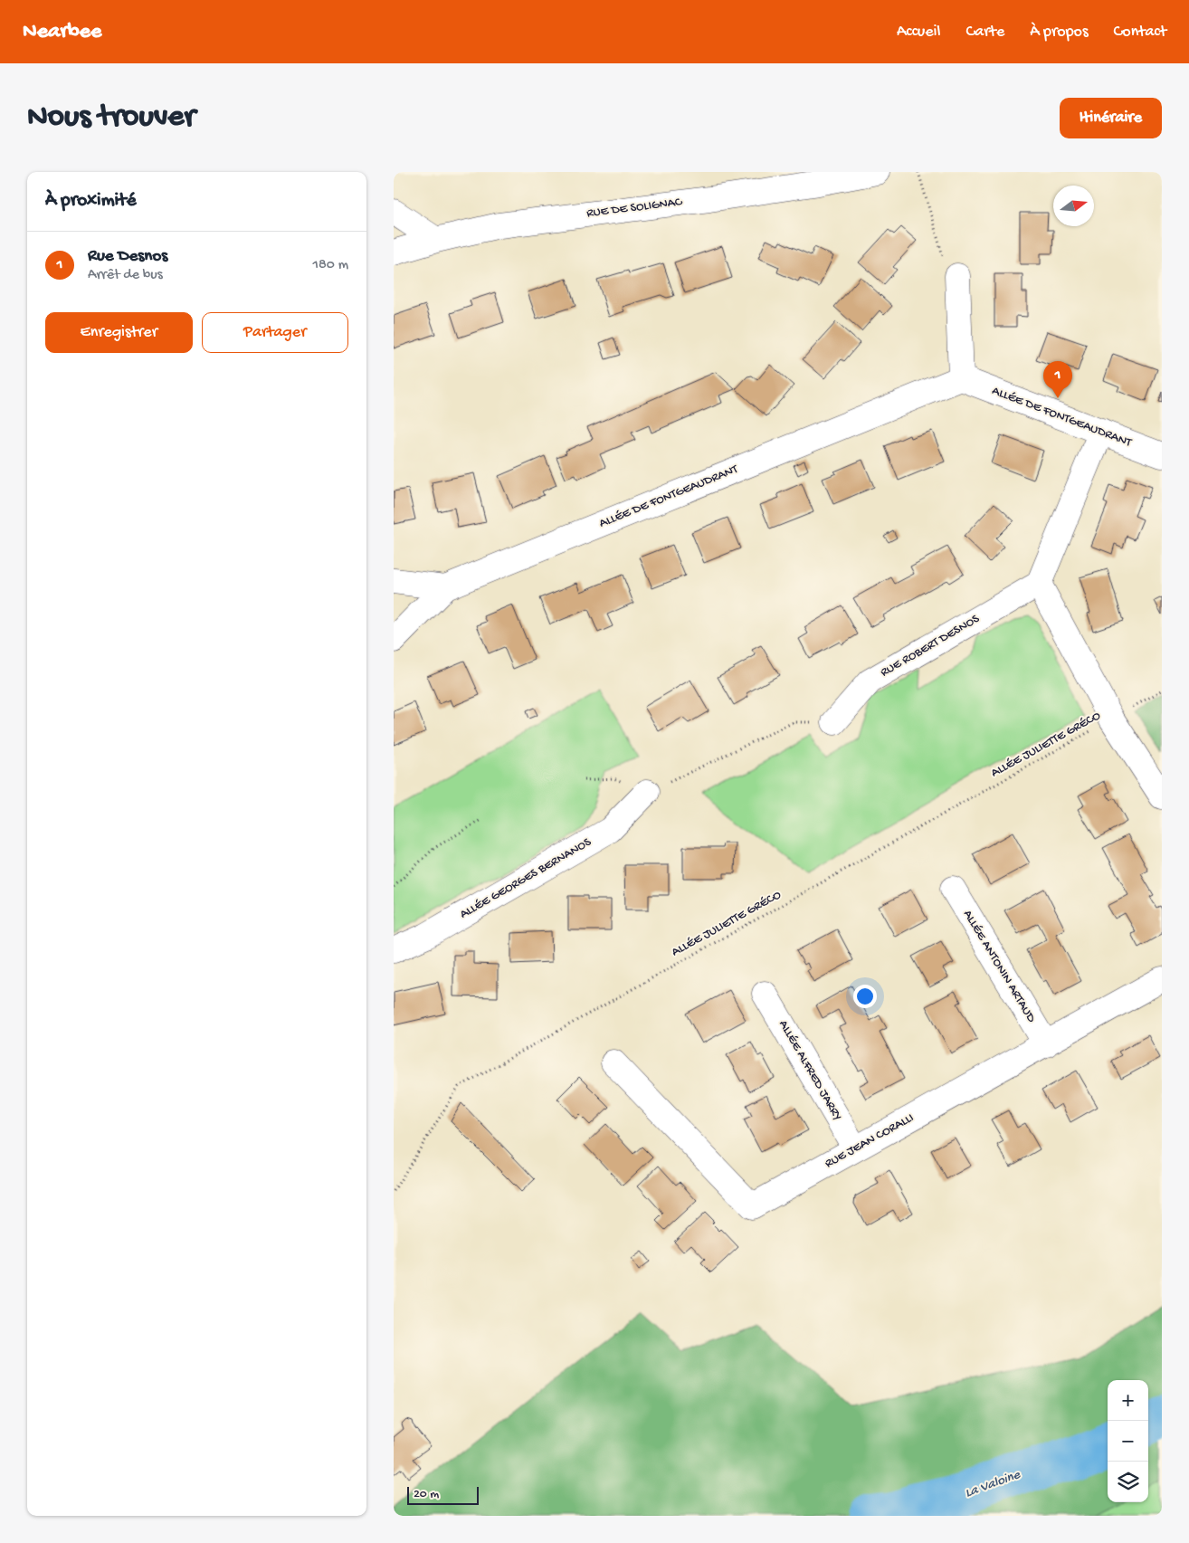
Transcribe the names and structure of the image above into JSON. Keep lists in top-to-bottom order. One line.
{"streets":{"street":["RUE DE SOLIGNAC","ALLÉE DE FONTGEAUDRANT","RUE ROBERT DESNOS","ALLÉE GEORGES BERNANOS","ALLÉE ANTONIN ARTAUD","ALLÉE ALFRED JARRY","RUE JEAN CORALLI"],"path":["ALLÉE JULIETTE GRÉCO"]},"crossings":[["ALLÉE ANTONIN ARTAUD","RUE JEAN CORALLI"],["ALLÉE ALFRED JARRY","RUE JEAN CORALLI"]],"water":["La Valoine"],"scale_bar":"20 m","north":"right","page":{"header":"Nearbee","nav":["Accueil","Carte","À propos","Contact"],"buttons":["Itinéraire",["Enregistrer","Partager"]],"title":"Nous trouver","heading":"À proximité","list":[{"mark":"1","name":"Rue Desnos","note":"Arrêt de bus","value":"180 m"}],"pins":"1","map_buttons":["+","−"],"scale":"20 m"}}
